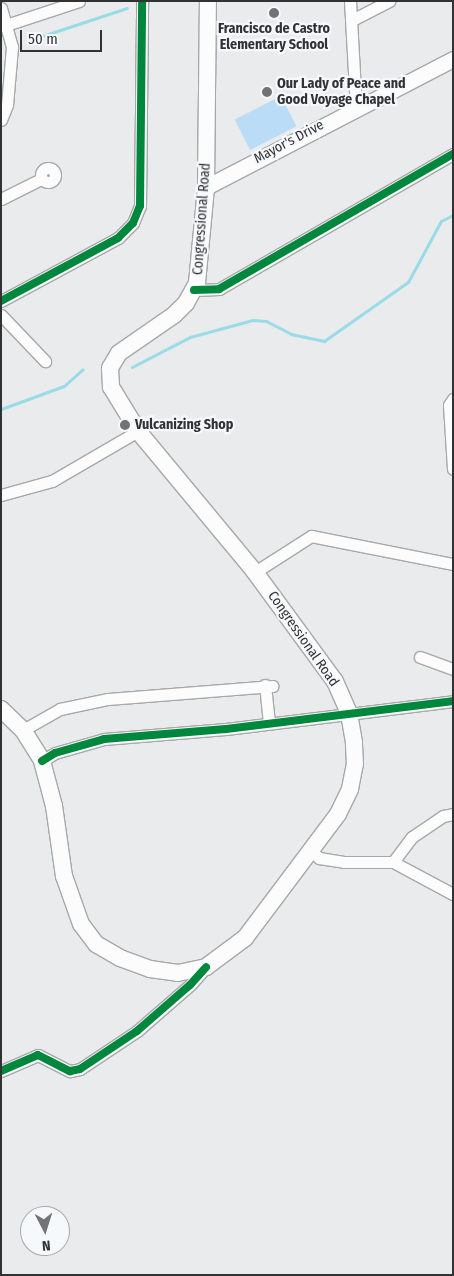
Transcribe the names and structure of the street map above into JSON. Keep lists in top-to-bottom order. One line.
{"streets":{"main road":["Congressional Road"],"street":["Mayor's Drive"]},"crossings":[["Mayor's Drive","Congressional Road"]],"places":["Francisco de Castro Elementary School","Our Lady of Peace and Good Voyage Chapel","Vulcanizing Shop"],"scale_bar":"50 m","north":"bottom"}
